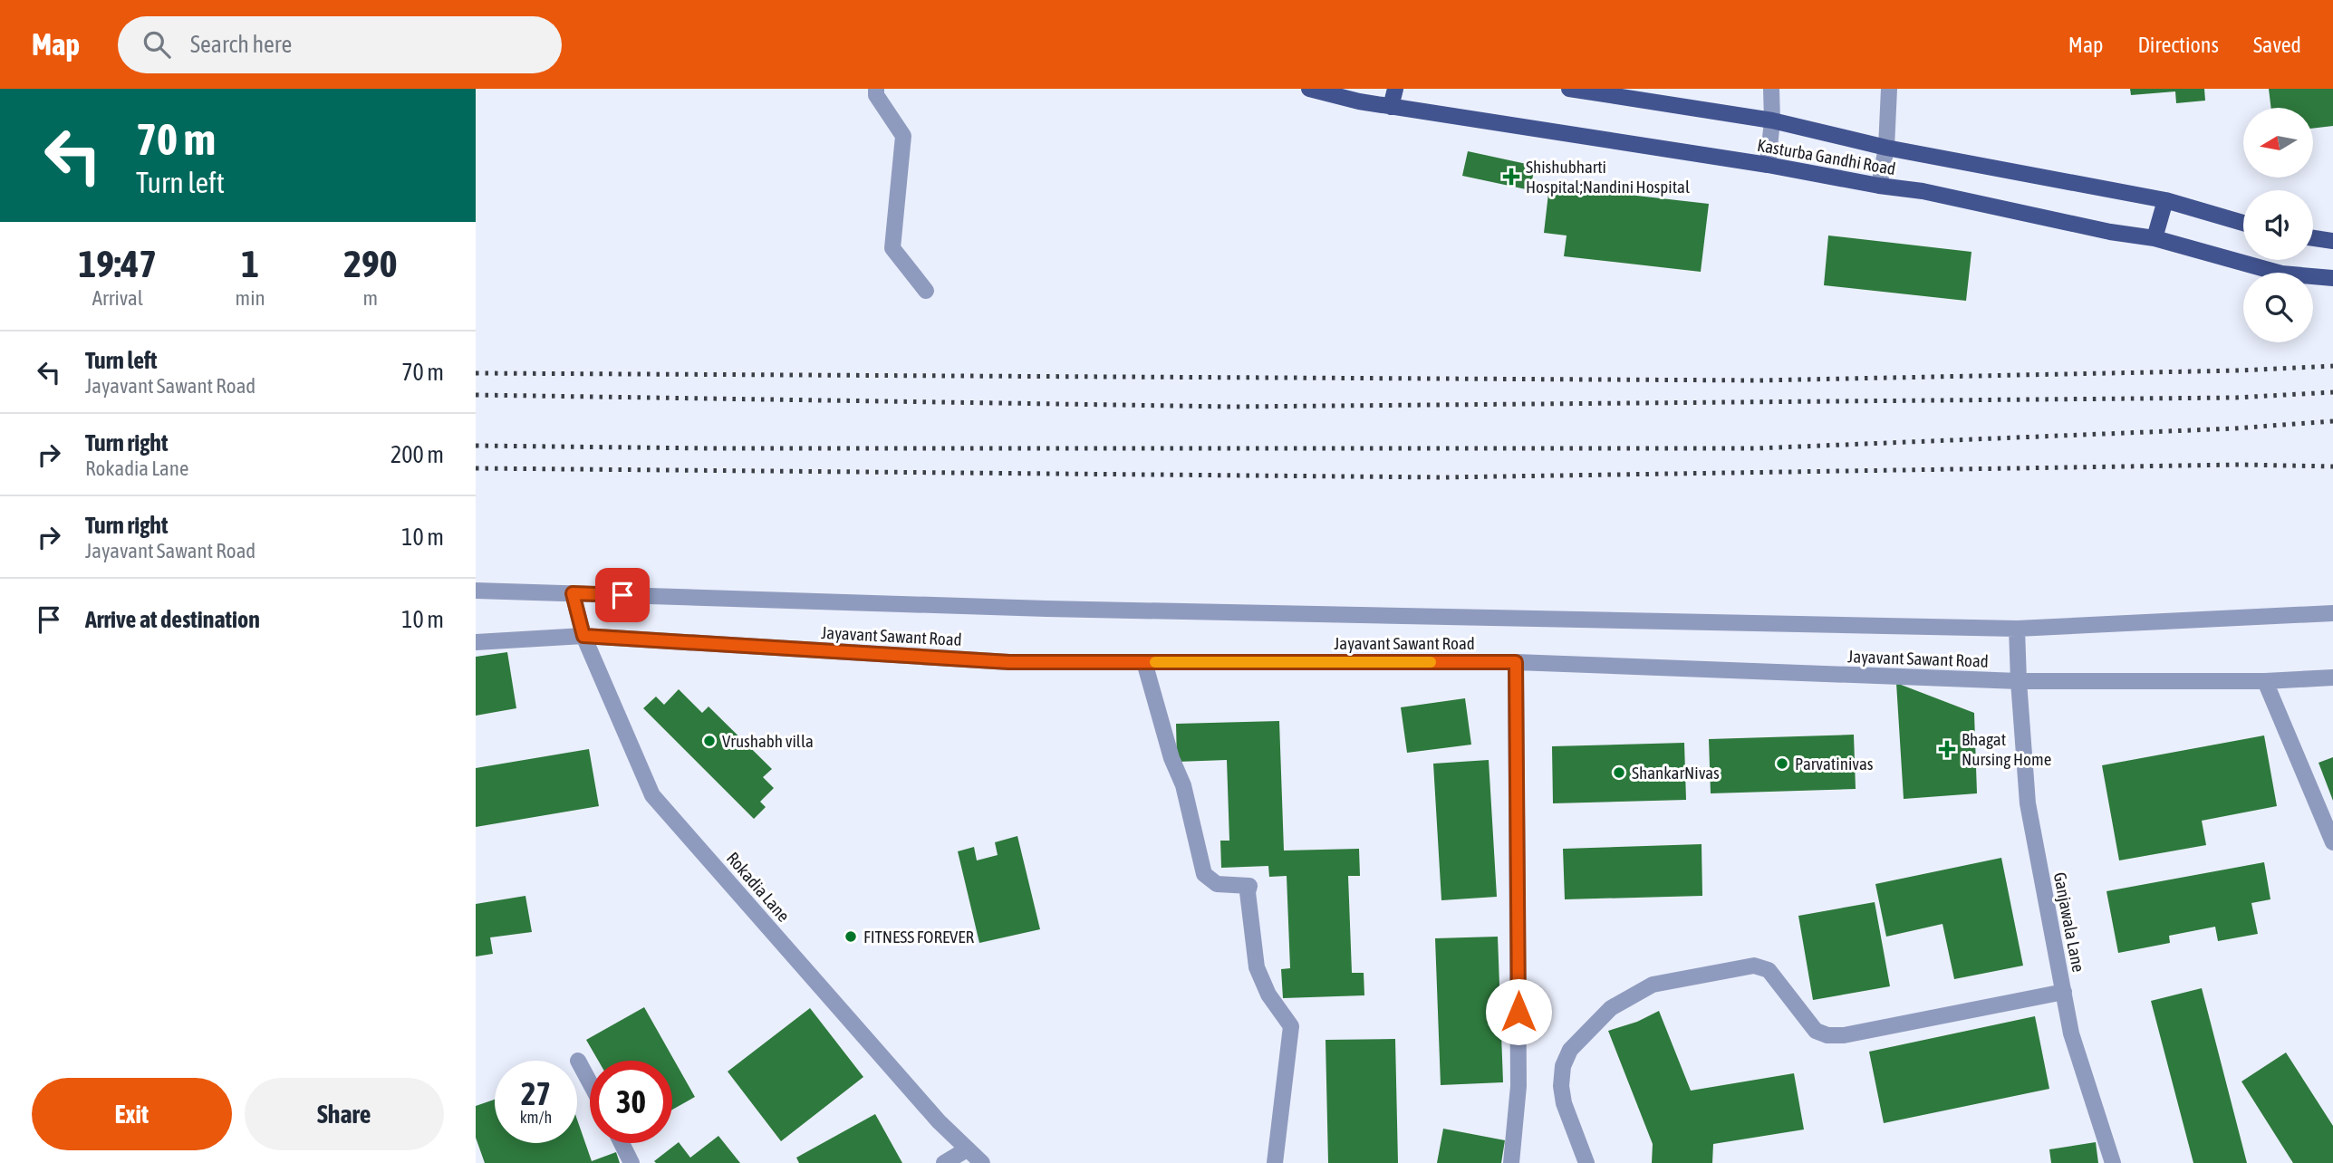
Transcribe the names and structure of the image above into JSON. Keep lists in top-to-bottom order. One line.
{"streets":{"main road":["Kasturba Gandhi Road"],"street":["Jayavant Sawant Road","Rokadia Lane","Ganjawala Lane"]},"crossings":[["Jayavant Sawant Road","Rokadia Lane"],["Jayavant Sawant Road","Ganjawala Lane"]],"places":{"health":["Shishubharti Hospital;Nandini Hospital","Bhagat Nursing Home"],"other":["Vrushabh villa","Parvatinivas","ShankarNivas","FITNESS FOREVER"]},"north":"left","page":{"header":"Map","search":"Search here","nav":["Map","Directions","Saved"],"turn":["70 m","Turn left"],"eta":["19:47","Arrival","1","min","290","m"],"list":[{"name":"Turn left","note":"Jayavant Sawant Road","value":"70 m"},{"name":"Turn right","note":"Rokadia Lane","value":"200 m"},{"name":"Turn right","note":"Jayavant Sawant Road","value":"10 m"},{"name":"Arrive at destination","value":"10 m"}],"speed":"27 km/h","limit":"30","buttons":["Exit","Share"]}}
